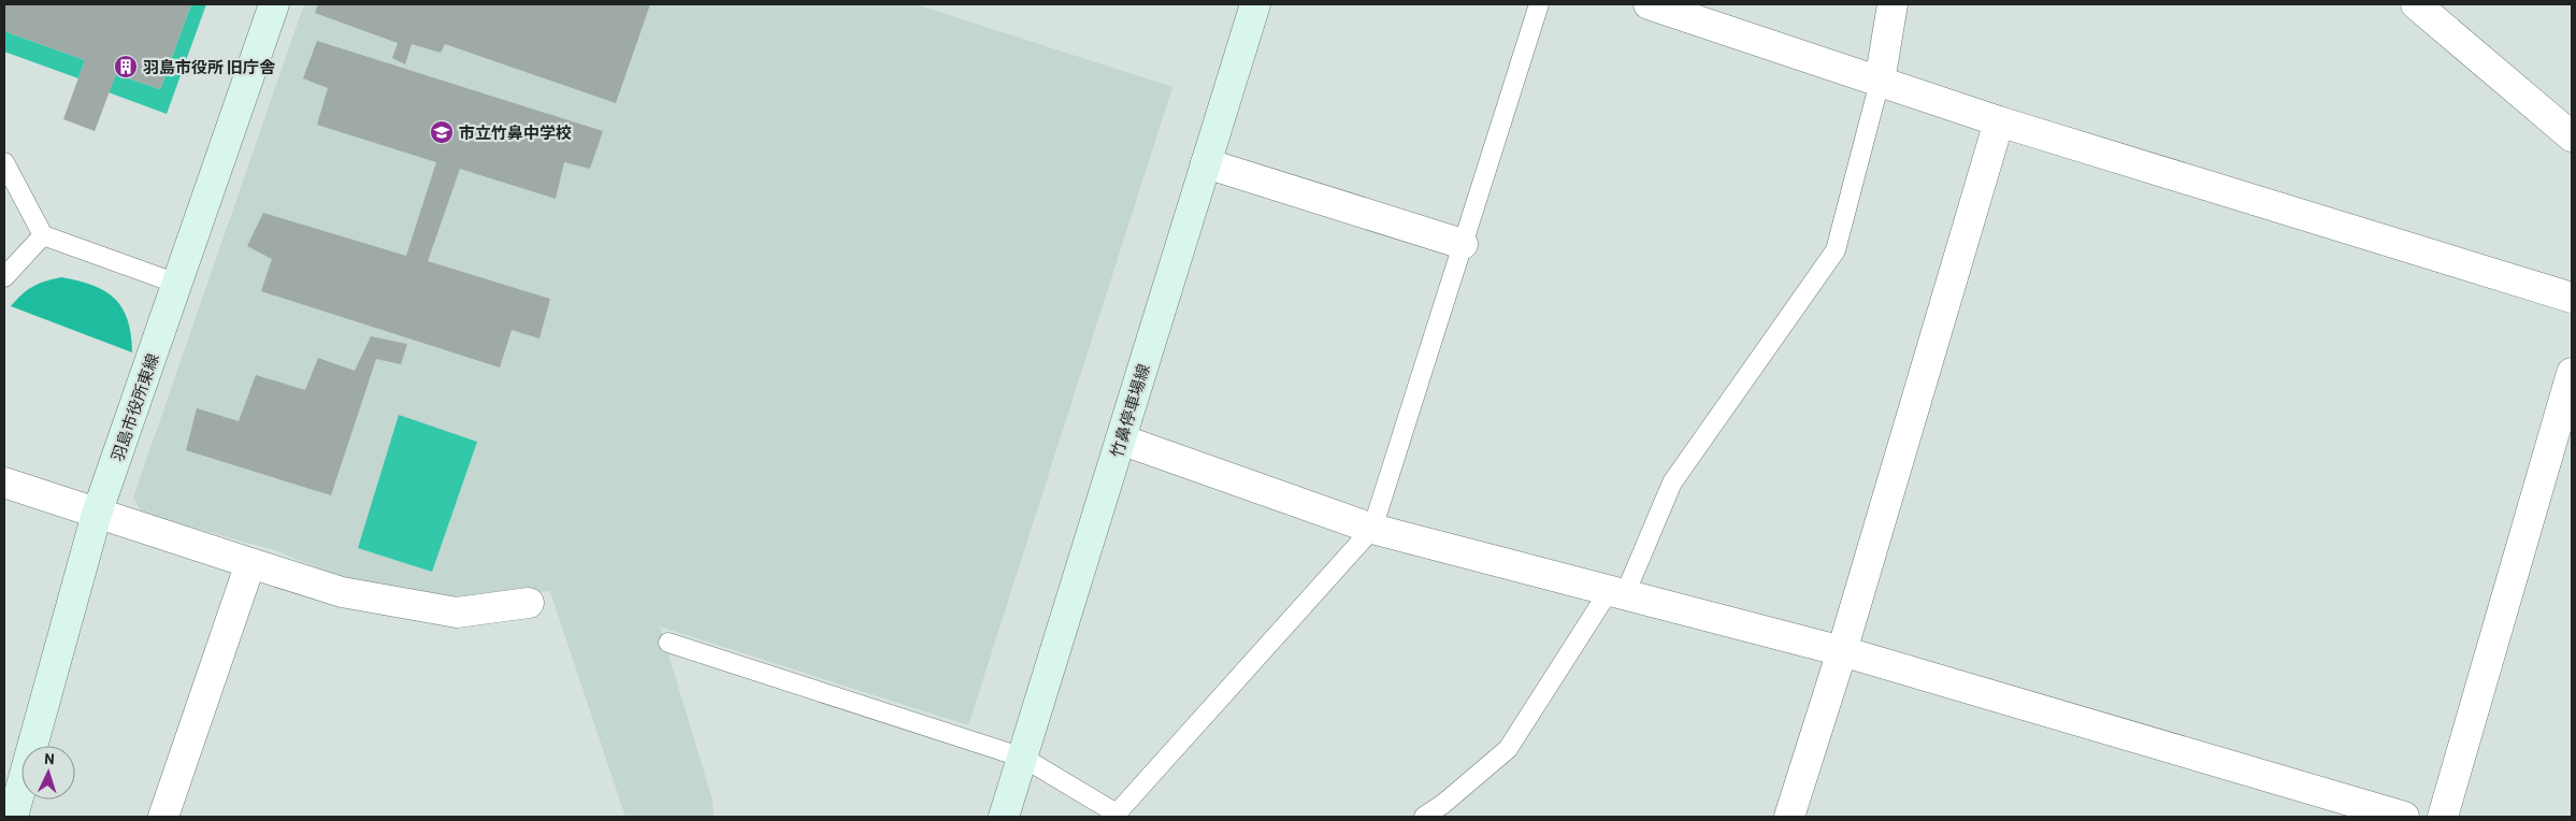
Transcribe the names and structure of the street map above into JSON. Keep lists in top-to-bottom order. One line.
{"streets":{"street":["羽島市役所東線","竹鼻停車場線"]},"places":{"building":["羽島市役所 旧庁舎"],"school or university":["市立竹鼻中学校"]},"north":"top"}
